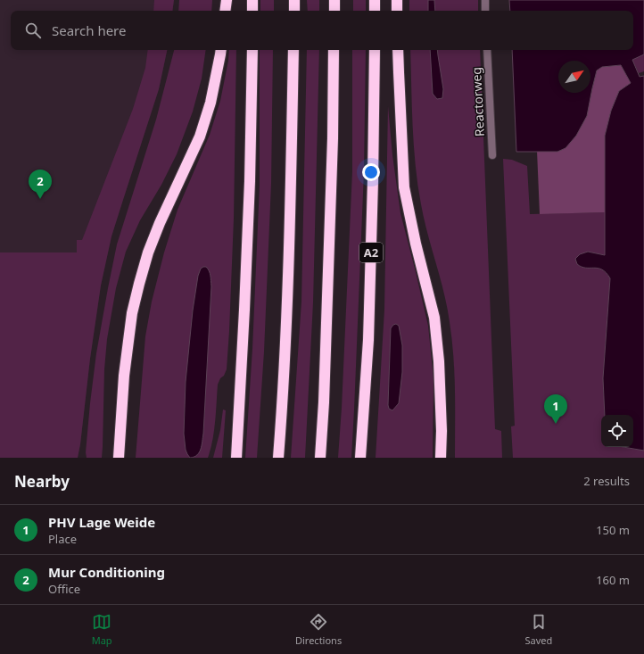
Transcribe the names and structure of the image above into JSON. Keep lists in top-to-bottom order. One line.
{"streets":{"highway":["A2"],"street":["Reactorweg"]},"north":"top right","page":{"search":"Search here","pins":["2","1"],"heading":["Nearby","2 results"],"list":[{"mark":"1","name":"PHV Lage Weide","note":"Place","value":"150 m"},{"mark":"2","name":"Mur Conditioning","note":"Office","value":"160 m"}],"nav":["Map","Directions","Saved"]}}
